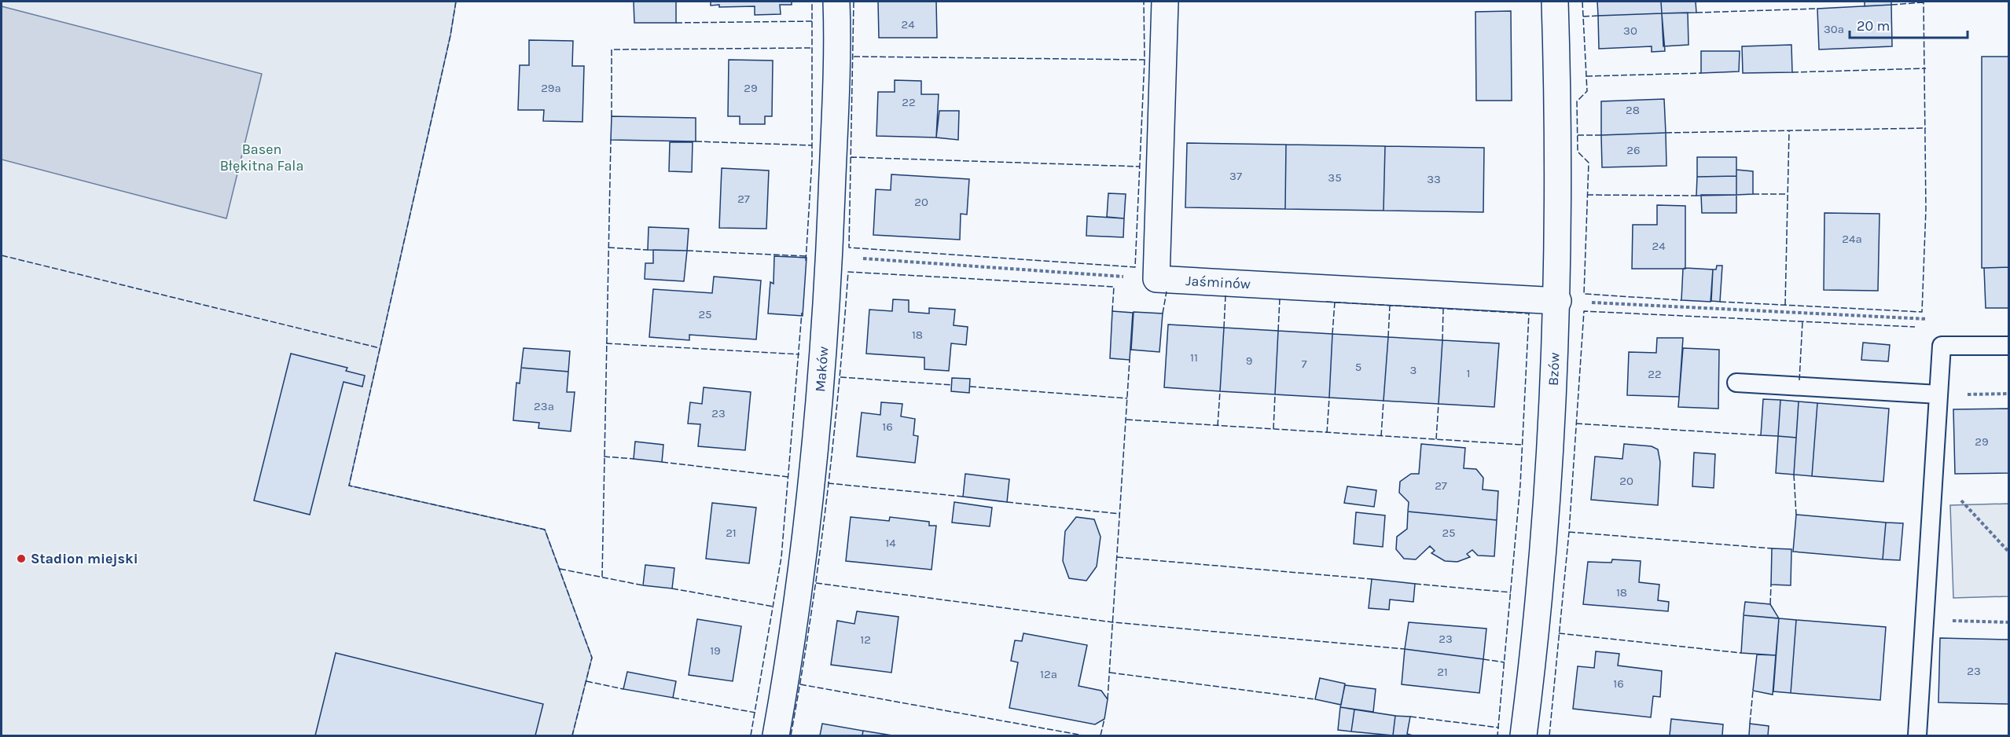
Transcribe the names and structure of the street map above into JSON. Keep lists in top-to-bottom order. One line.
{"streets":{"street":["Jaśminów","Bzów","Maków"]},"crossings":[["Jaśminów","Bzów"]],"parks":["Basen Błękitna Fala"],"places":["Stadion miejski"],"house_numbers":["24","30a","30","29a","29","22","28","26","37","35","33","27","20","24a","24","25","18","11","9","7","5","3","1","22","23a","23","16","29","20","27","21","25","14","18","23","12","19","23","21","12a","16"],"scale_bar":"20 m"}
